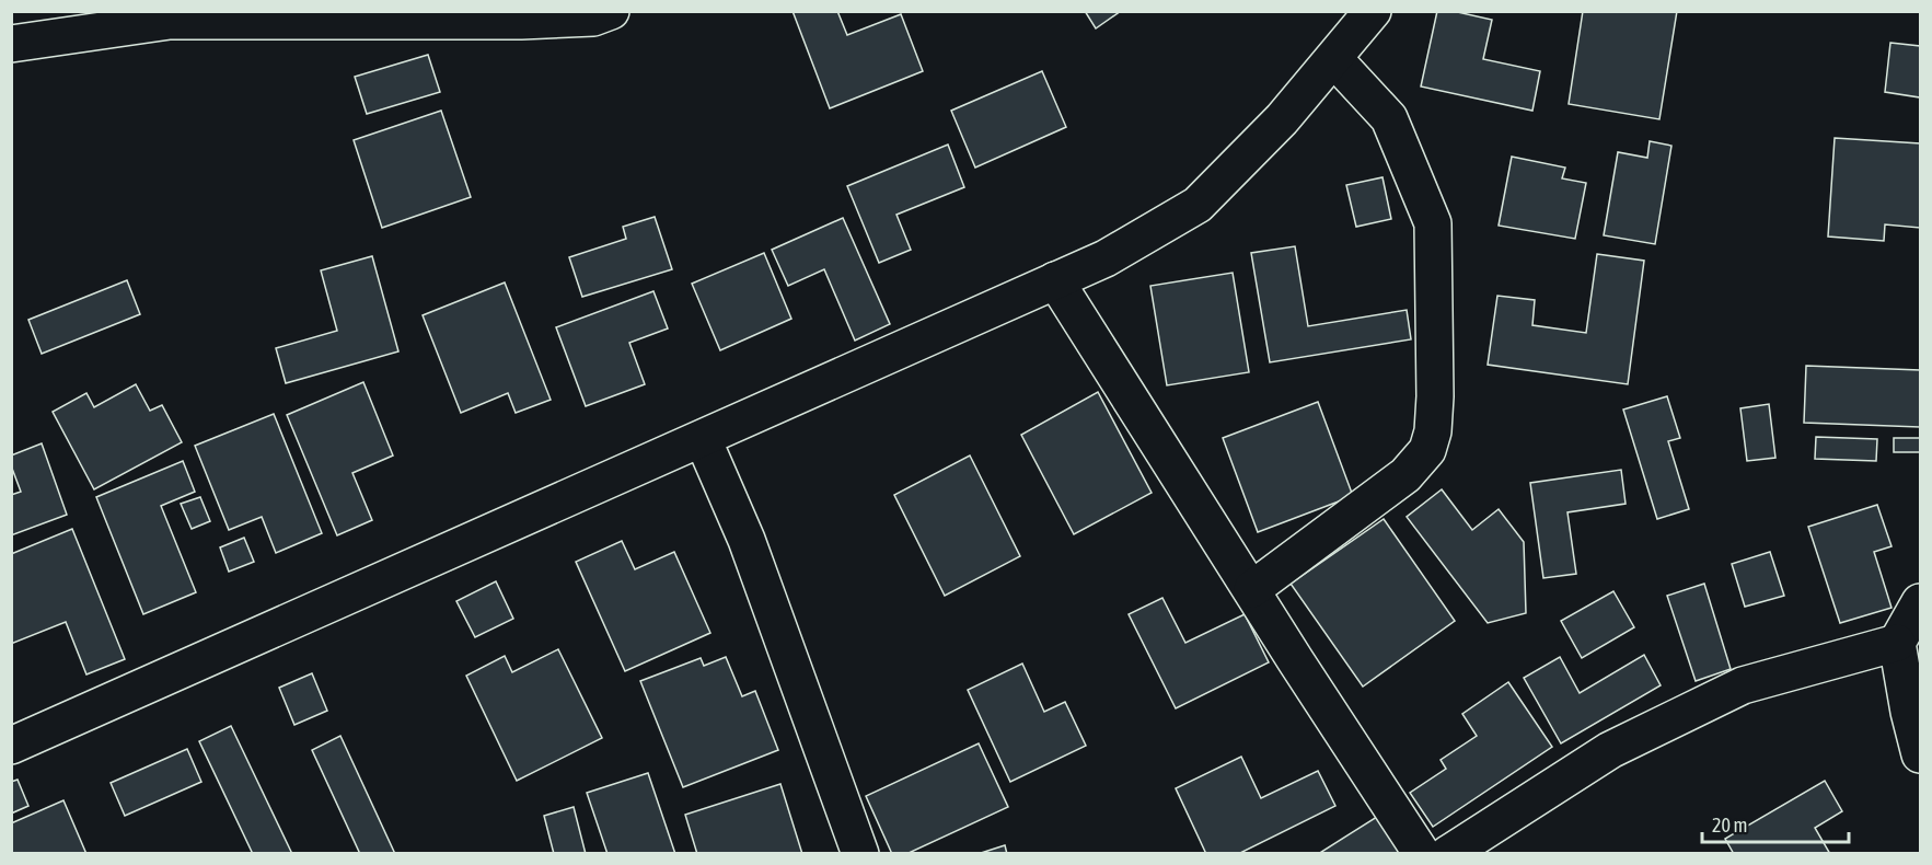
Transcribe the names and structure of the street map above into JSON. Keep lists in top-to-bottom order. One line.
{"scale_bar":"20 m"}
